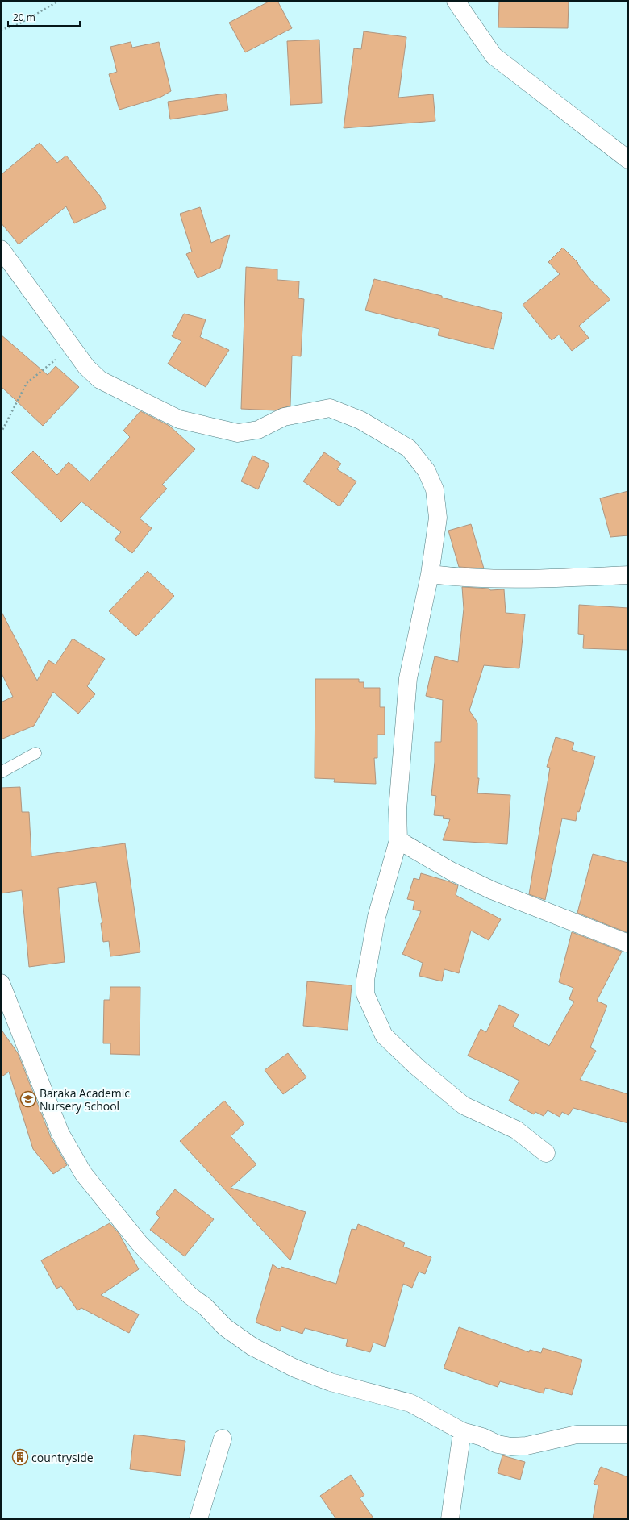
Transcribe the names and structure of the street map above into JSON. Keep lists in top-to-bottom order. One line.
{"places":{"school or university":["Baraka Academic Nursery School"],"building":["countryside"]},"scale_bar":"20 m"}
